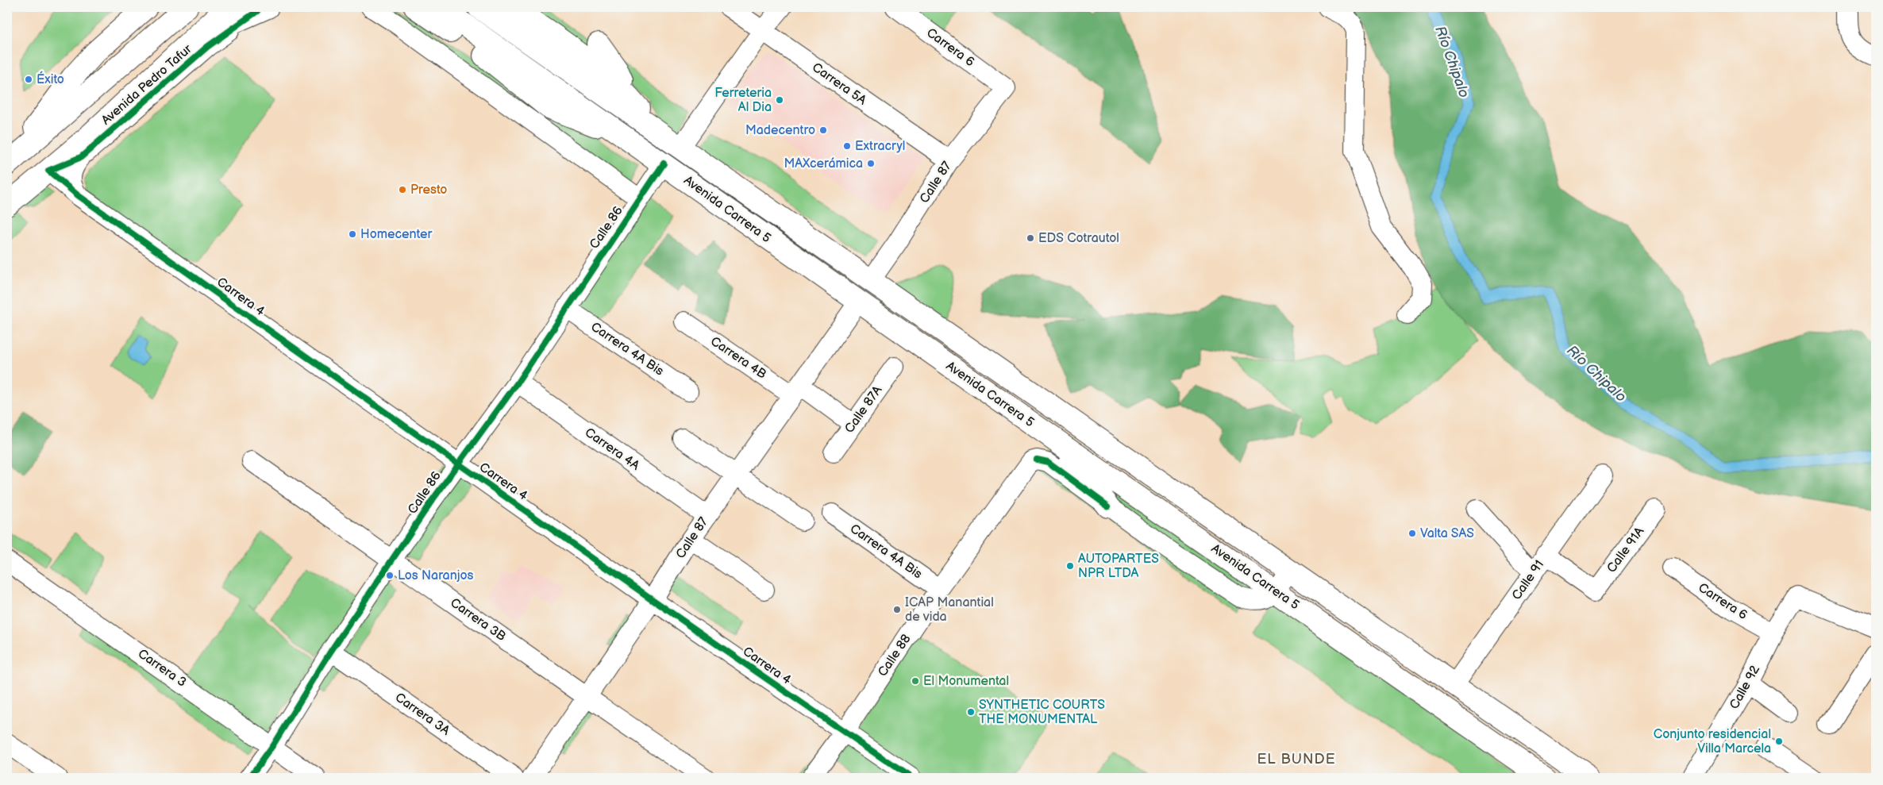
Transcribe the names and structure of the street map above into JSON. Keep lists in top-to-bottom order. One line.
{"streets":{"main road":["Avenida Pedro Tafur","Avenida Carrera 5"],"street":["Carrera 6","Carrera 5A","Calle 87","Calle 86","Carrera 4","Carrera 4A Bis","Carrera 4B","Calle 87A","Carrera 4A","Calle 91A","Calle 91","Carrera 3B","Calle 88","Carrera 3","Calle 92","Carrera 3A"]},"crossings":[["Carrera 6","Calle 87"],["Carrera 6","Calle 92"],["Carrera 5A","Calle 87"],["Avenida Pedro Tafur","Carrera 4"],["Calle 87","Avenida Carrera 5"],["Calle 87","Carrera 4"],["Calle 87","Carrera 4B"],["Calle 87","Carrera 4A"],["Calle 87","Carrera 3B"],["Avenida Carrera 5","Calle 86"],["Avenida Carrera 5","Calle 91"],["Calle 86","Carrera 4"],["Calle 86","Carrera 4A Bis"],["Calle 86","Carrera 4A"],["Calle 86","Carrera 3B"],["Calle 86","Carrera 3"],["Calle 86","Carrera 3A"],["Carrera 4","Calle 88"],["Carrera 4A Bis","Calle 88"],["Carrera 4B","Calle 87A"],["Calle 91A","Calle 91"]],"districts":["EL BUNDE"],"water":["Río Chipalo"],"places":["Éxito","Ferreteria Al Dia","Madecentro","Extracryl","MAXcerámica","Presto","Homecenter","EDS Cotrautol","Valta SAS","AUTOPARTES NPR LTDA","Los Naranjos","ICAP Manantial de vida","El Monumental","SYNTHETIC COURTS THE MONUMENTAL","Conjunto residencial Villa Marcela"]}
